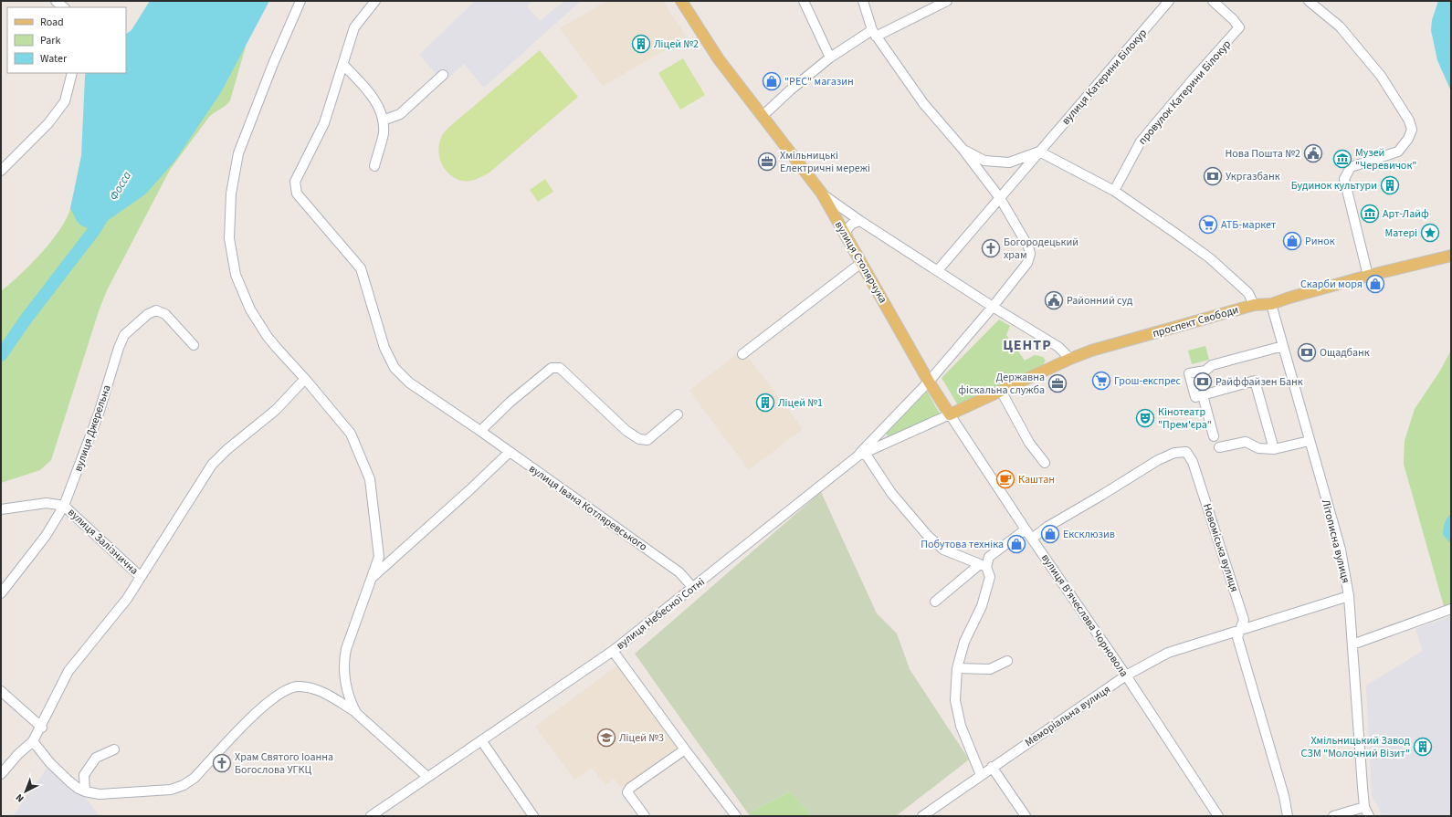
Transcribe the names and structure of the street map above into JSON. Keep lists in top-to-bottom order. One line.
{"streets":{"main road":["вулиця Столярчука","проспект Свободи"],"street":["вулиця Катерини Білокур","провулок Катерини Білокур","вулиця Джерельна","вулиця Івана Котляревського","вулиця Залізнична","Літописна вулиця","Новоміська вулиця","вулиця Небесної Сотні","вулиця В'ячеслава Чорновола","Меморіальна вулиця"]},"crossings":[["вулиця Столярчука","проспект Свободи"],["вулиця Столярчука","вулиця Небесної Сотні"],["вулиця Столярчука","вулиця В'ячеслава Чорновола"],["проспект Свободи","Літописна вулиця"],["проспект Свободи","вулиця Небесної Сотні"],["проспект Свободи","вулиця В'ячеслава Чорновола"],["вулиця Джерельна","вулиця Залізнична"],["вулиця Івана Котляревського","вулиця Небесної Сотні"],["Літописна вулиця","Меморіальна вулиця"],["Новоміська вулиця","вулиця В'ячеслава Чорновола"],["Новоміська вулиця","Меморіальна вулиця"],["вулиця Небесної Сотні","вулиця В'ячеслава Чорновола"],["вулиця В'ячеслава Чорновола","Меморіальна вулиця"]],"districts":["ЦЕНТР"],"water":["Фосса"],"places":{"building":["Ліцей №2","Будинок культури","Ліцей №1","Хмільницький Завод СЗМ \"Молочний Візит\""],"shop":["\"РЕС\" магазин","Ринок","Скарби моря","Ексклюзив","Побутова техніка"],"public building":["Нова Пошта №2","Районний суд"],"museum":["Музей \"Черевичок\"","Арт-Лайф"],"office":["Хмільницькі Електричні мережі","Державна фіскальна служба"],"bank":["Укргазбанк","Ощадбанк","Райффайзен Банк"],"supermarket":["АТБ-маркет","Грош-експрес"],"place":["Матері"],"church":["Богородецький храм","Храм Святого Іоанна Богослова УГКЦ"],"theatre":["Кінотеатр \"Прем'єра\""],"cafe":["Каштан"],"school or university":["Ліцей №3"]},"legend":["Road","Park","Water"],"north":"bottom left"}
